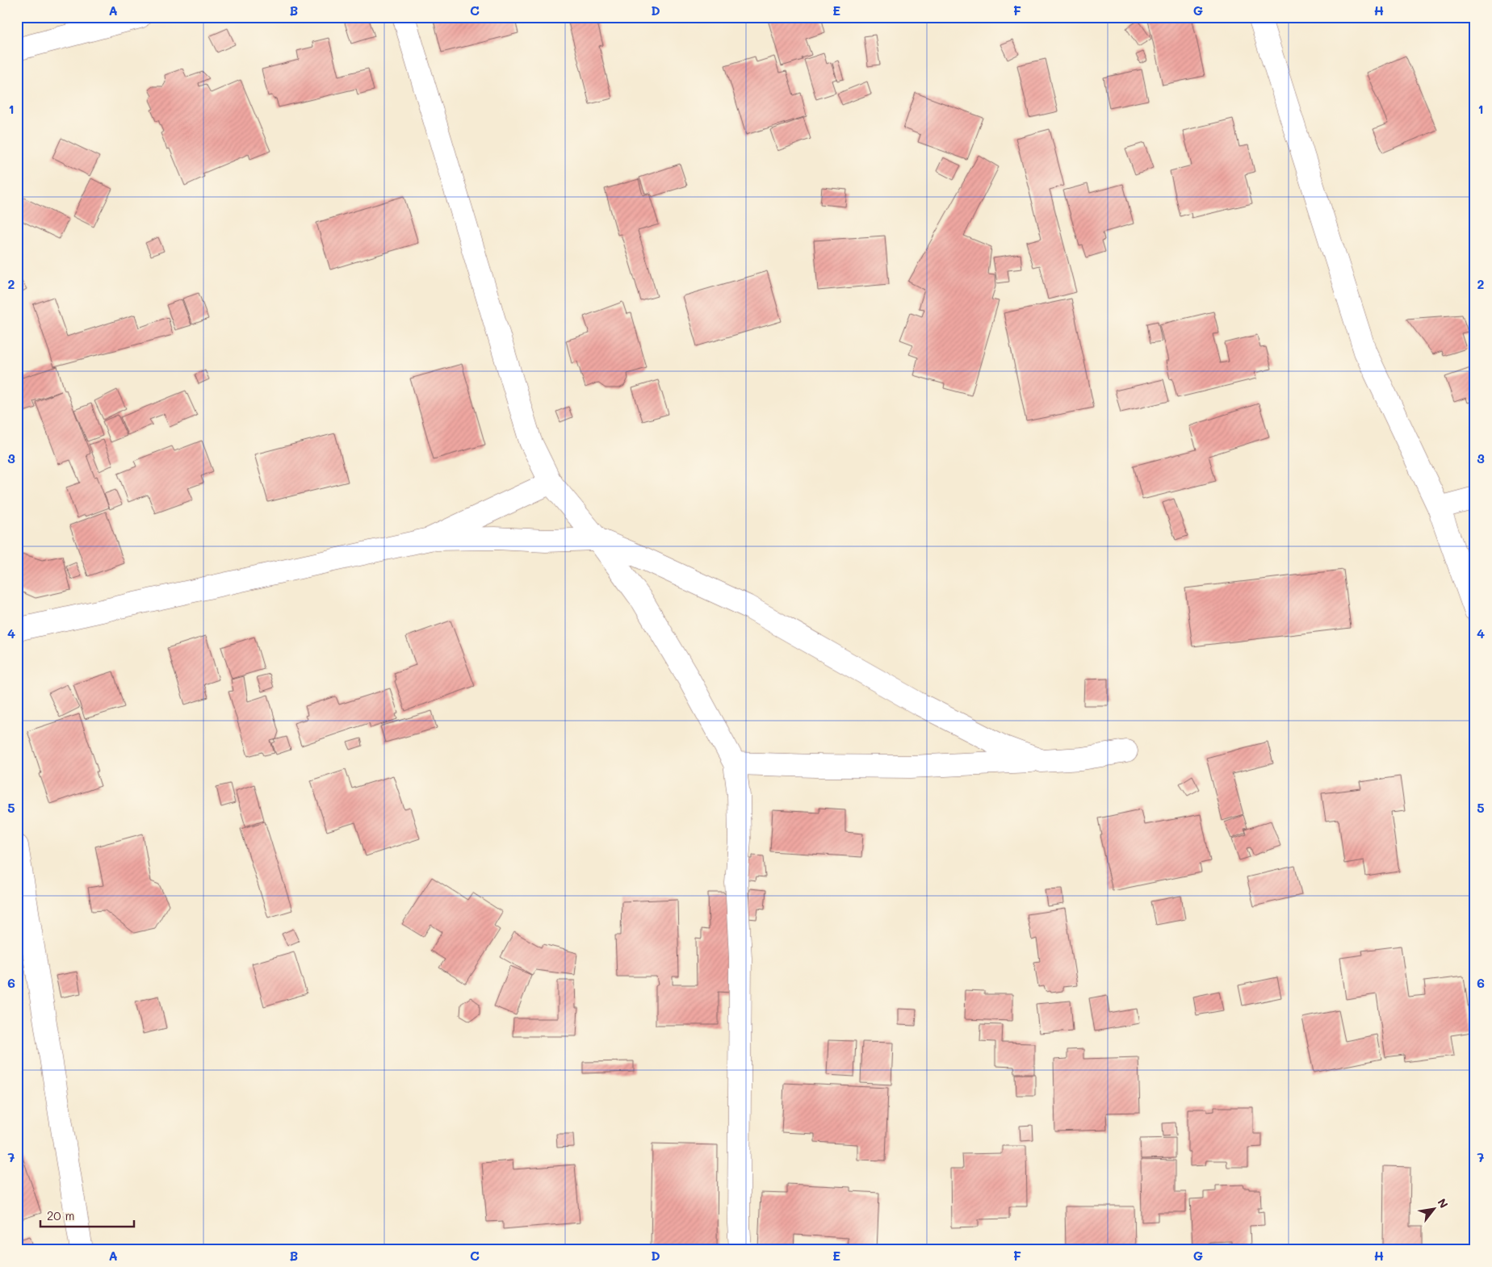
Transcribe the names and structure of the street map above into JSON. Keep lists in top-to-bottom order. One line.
{"scale_bar":"20 m","north":"top right","grid":{"columns":["A","B","C","D","E","F","G","H"],"rows":["1","2","3","4","5","6","7"]}}
